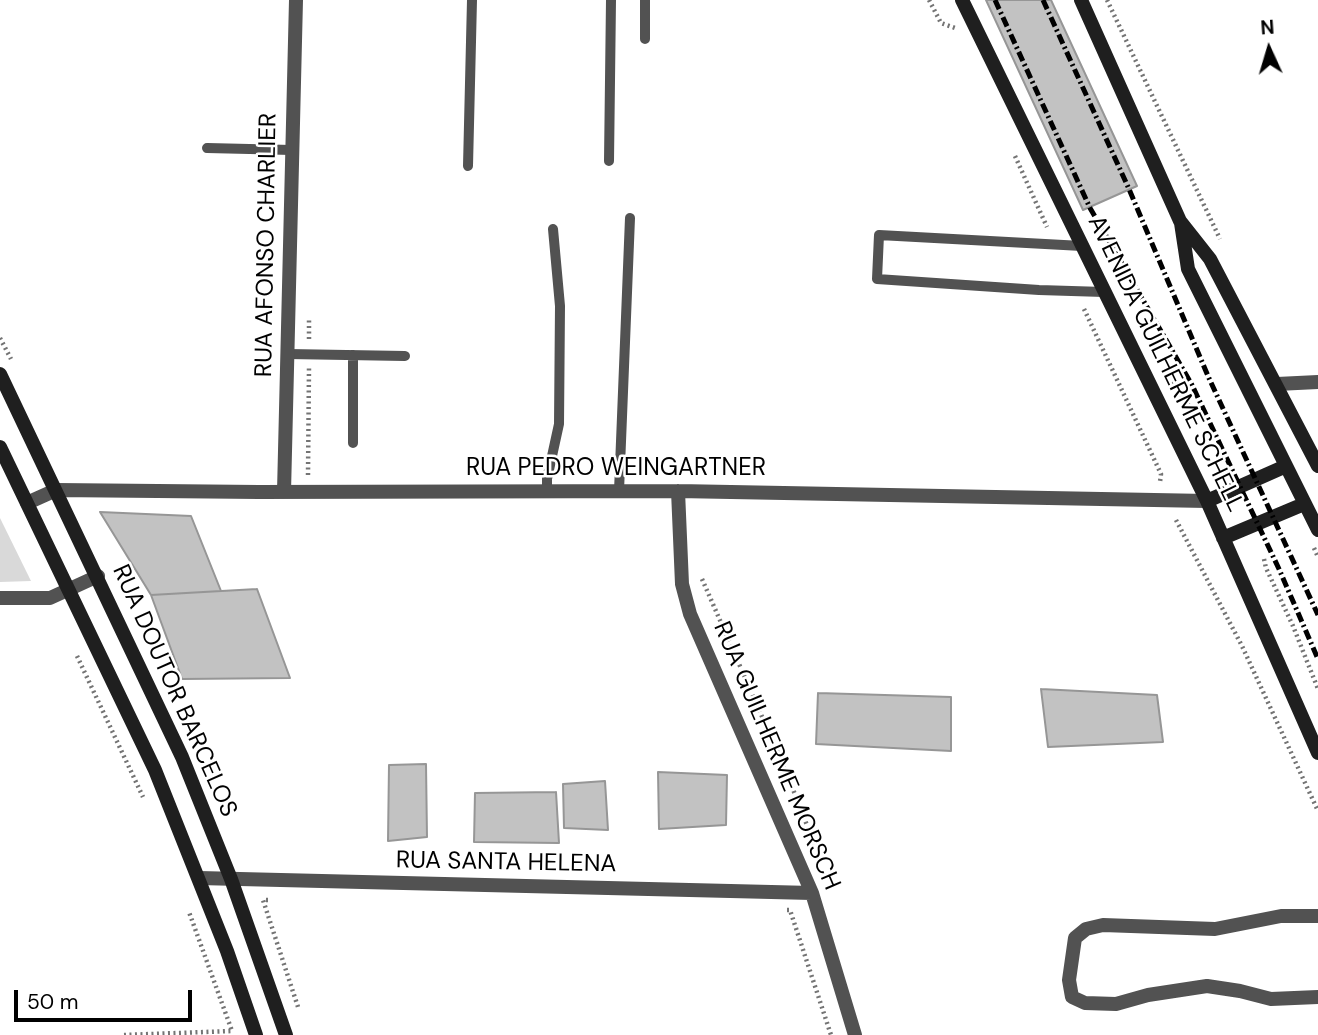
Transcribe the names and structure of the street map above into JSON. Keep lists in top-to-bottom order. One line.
{"streets":{"main road":["AVENIDA GUILHERME SCHELL","RUA DOUTOR BARCELOS"],"street":["RUA AFONSO CHARLIER","RUA PEDRO WEINGARTNER","RUA GUILHERME MORSCH","RUA SANTA HELENA"]},"crossings":[["RUA AFONSO CHARLIER","RUA PEDRO WEINGARTNER"],["AVENIDA GUILHERME SCHELL","RUA PEDRO WEINGARTNER"],["RUA PEDRO WEINGARTNER","RUA DOUTOR BARCELOS"],["RUA PEDRO WEINGARTNER","RUA GUILHERME MORSCH"],["RUA DOUTOR BARCELOS","RUA SANTA HELENA"],["RUA GUILHERME MORSCH","RUA SANTA HELENA"]],"scale_bar":"50 m","north":"top"}
